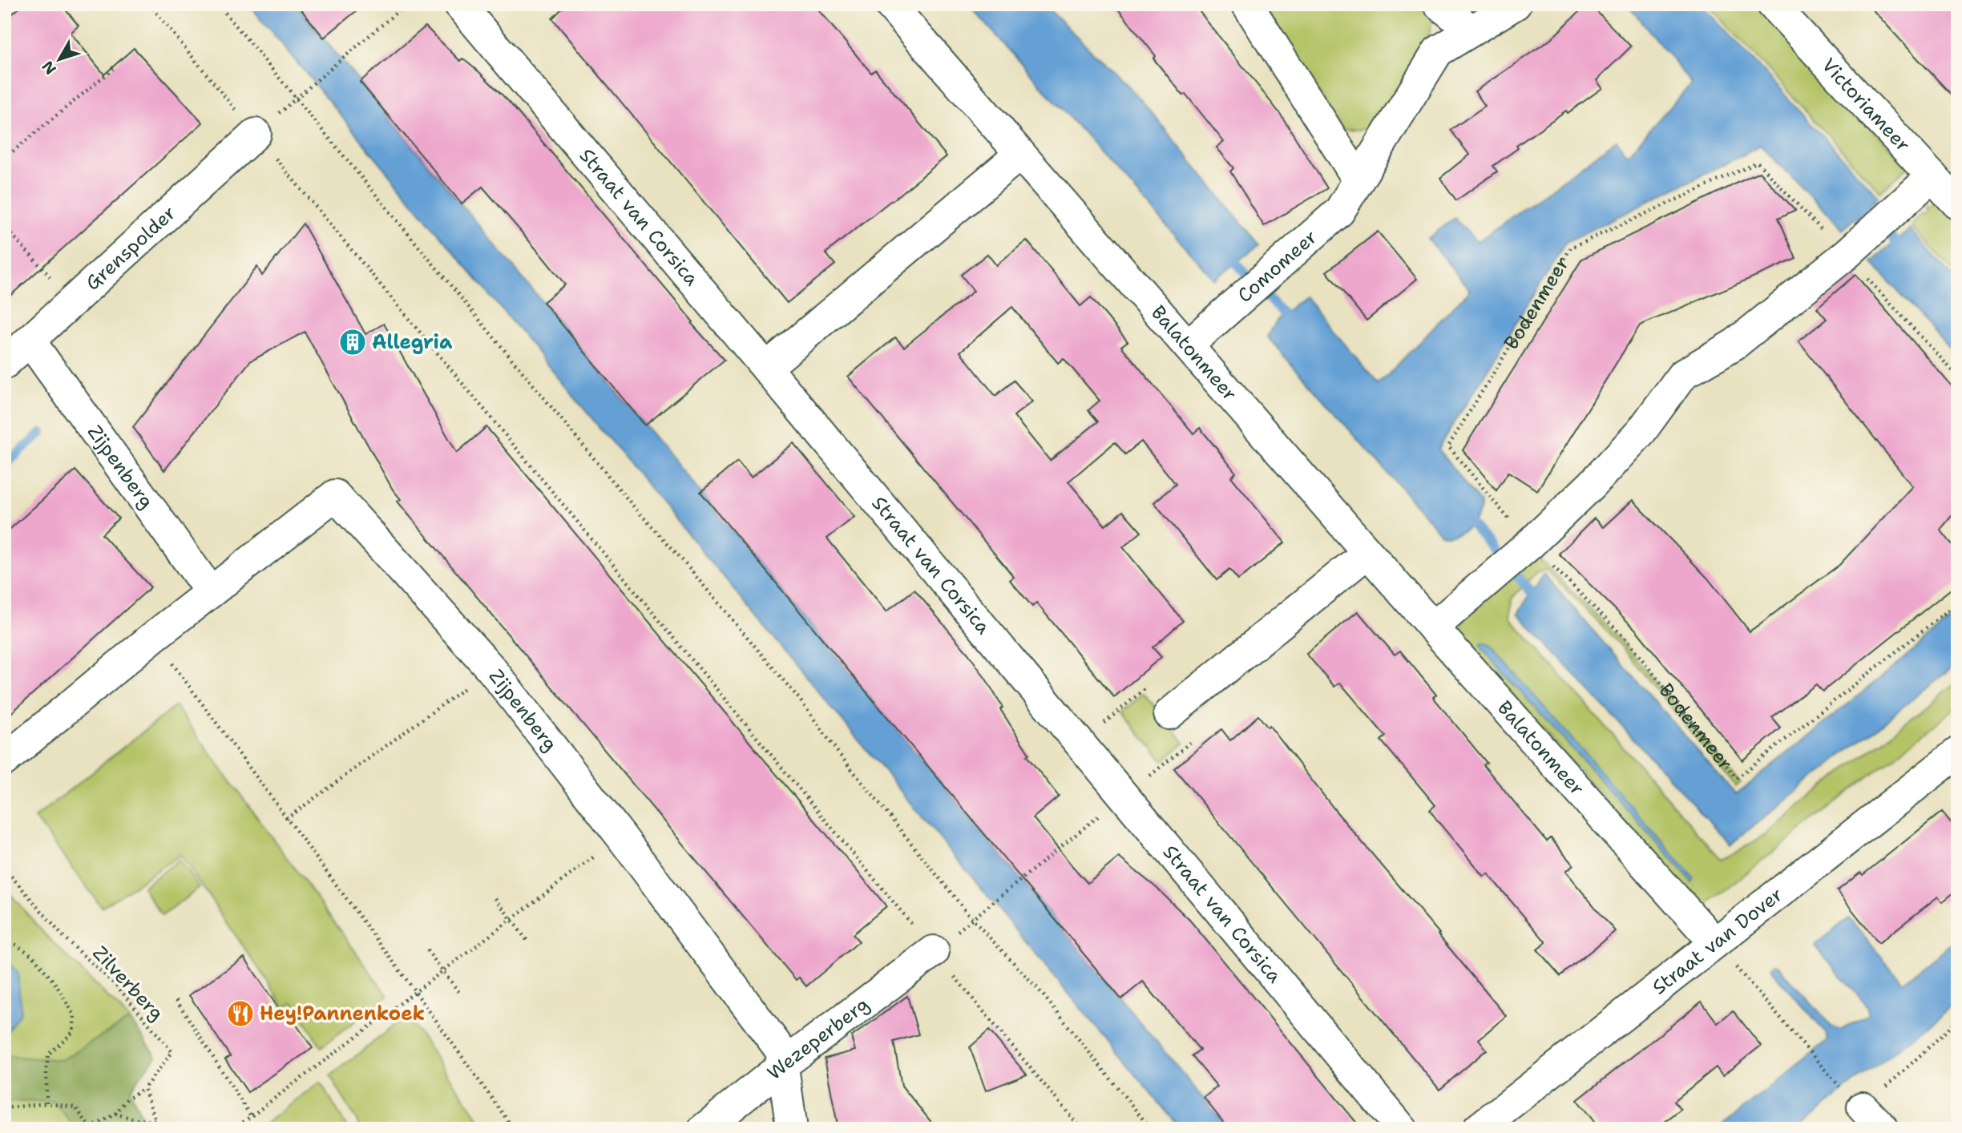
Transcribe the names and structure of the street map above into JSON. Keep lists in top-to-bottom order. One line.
{"streets":{"street":["Victoriameer","Straat van Corsica","Grenspolder","Comomeer","Balatonmeer","Zijpenberg","Straat van Dover","Wezeperberg"],"path":["Bodenmeer","Zilverberg"]},"crossings":[["Grenspolder","Zijpenberg"],["Comomeer","Balatonmeer"],["Balatonmeer","Straat van Dover"],["Zijpenberg","Wezeperberg"]],"places":{"building":["Allegria"],"restaurant":["Hey!Pannenkoek"]},"north":"bottom left"}
